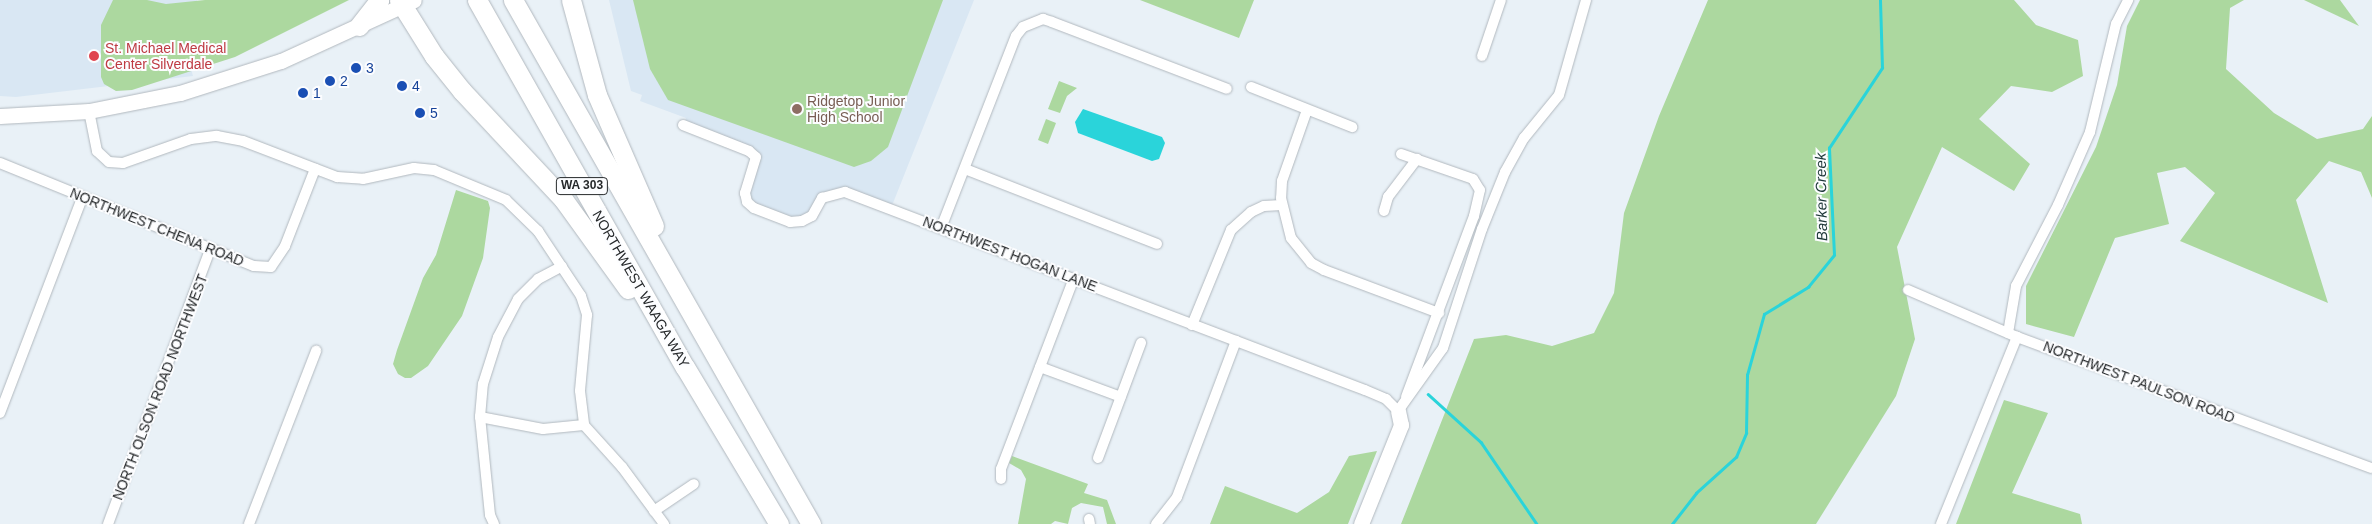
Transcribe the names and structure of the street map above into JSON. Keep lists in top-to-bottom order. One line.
{"streets":{"highway":["WA 303","NORTHWEST WAAGA WAY"],"street":["NORTHWEST CHENA ROAD","NORTHWEST HOGAN LANE","NORTHWEST PAULSON ROAD","NORTH OLSON ROAD NORTHWEST"]},"crossings":[["NORTHWEST CHENA ROAD","NORTH OLSON ROAD NORTHWEST"]],"water":["Barker Creek"],"places":["St. Michael Medical Center Silverdale","3","2","4","1","Ridgetop Junior High School","5"]}
